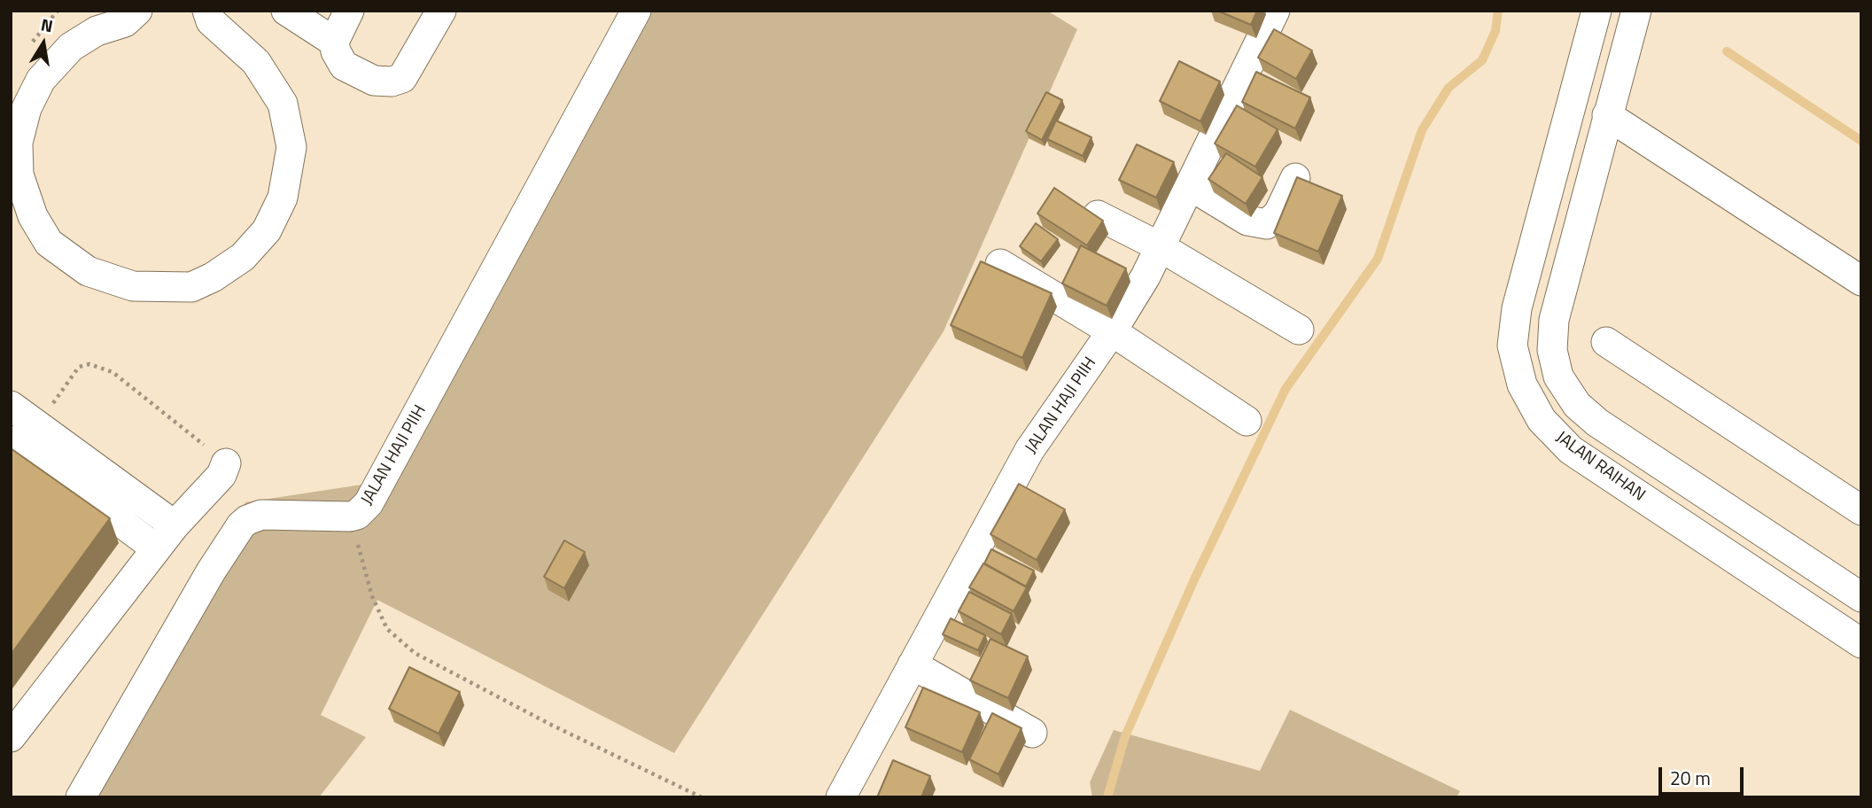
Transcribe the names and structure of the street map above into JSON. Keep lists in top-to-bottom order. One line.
{"streets":{"street":["JALAN HAJI PIIH","JALAN RAIHAN"]},"scale_bar":"20 m","north":"top"}
